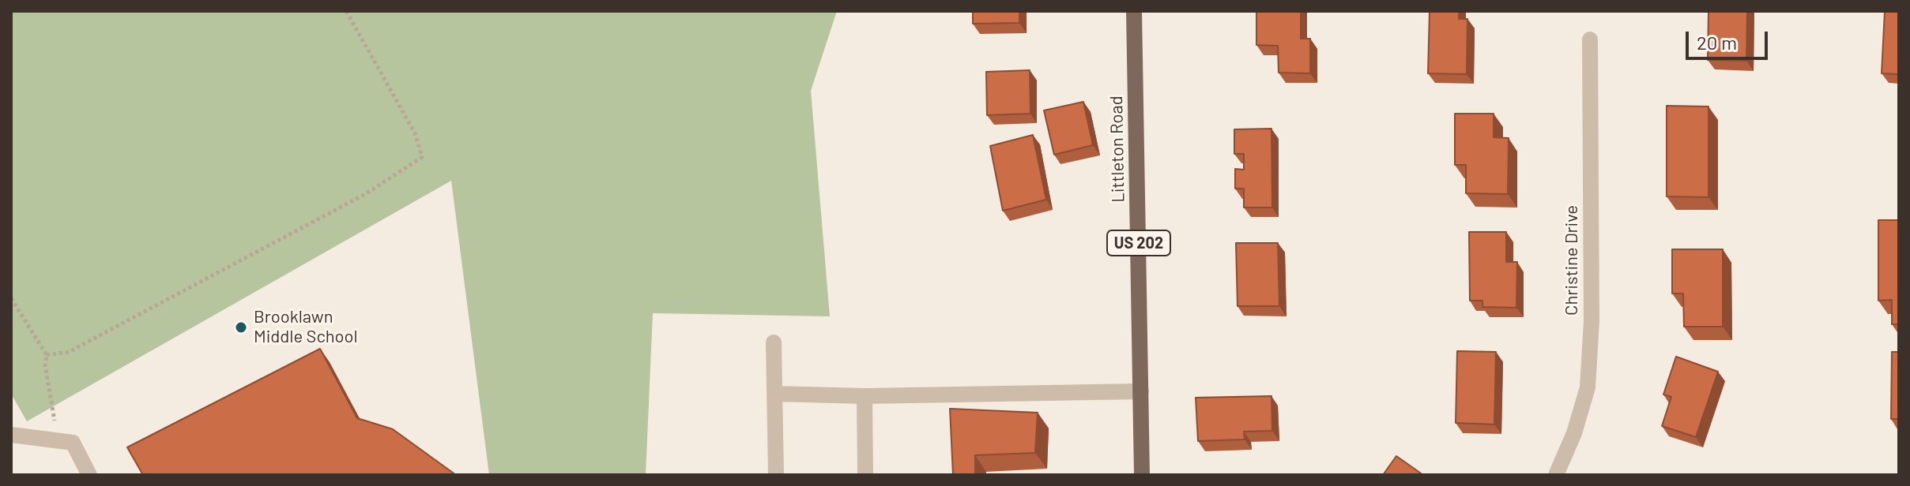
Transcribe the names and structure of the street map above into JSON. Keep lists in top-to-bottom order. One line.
{"streets":{"main road":["Littleton Road","US 202"],"street":["Christine Drive"]},"places":["Brooklawn Middle School"],"scale_bar":"20 m"}
